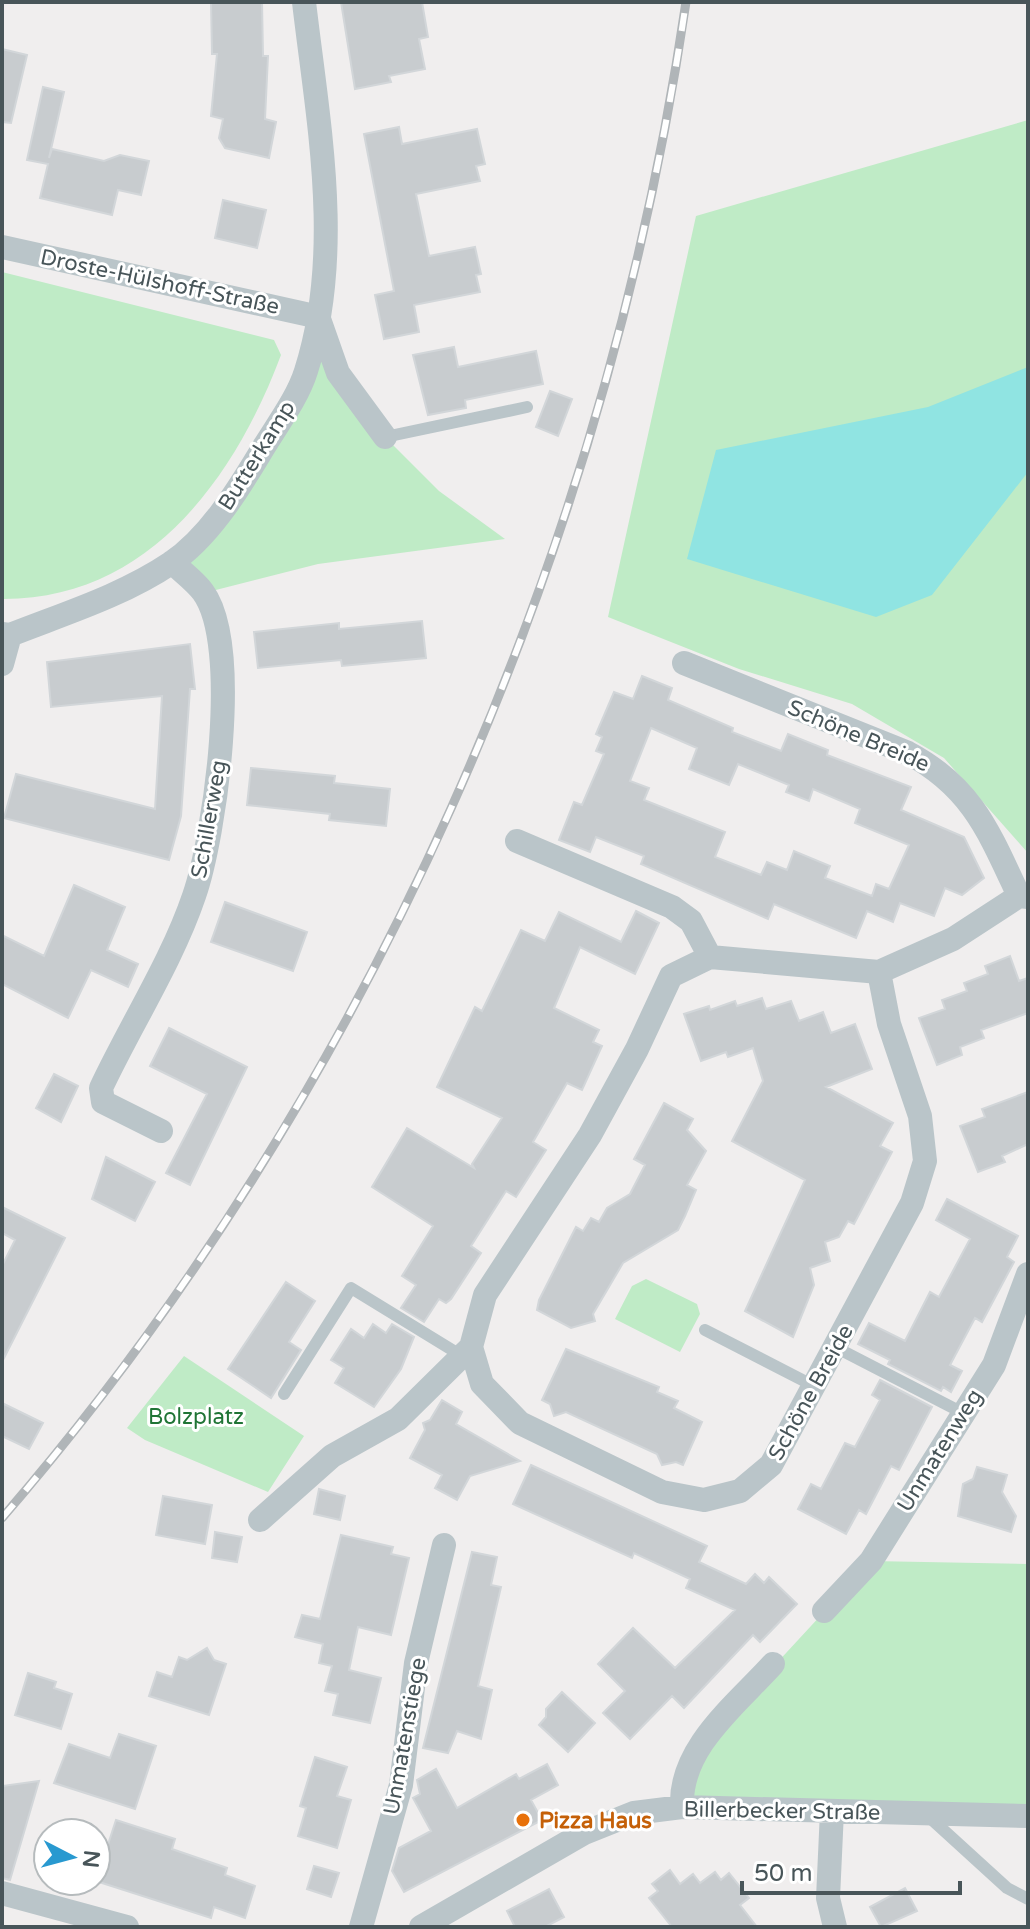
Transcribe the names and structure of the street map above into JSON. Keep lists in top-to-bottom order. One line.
{"streets":{"street":["Droste-Hülshoff-Straße","Butterkamp","Schöne Breide","Schillerweg","Unmatenweg","Unmatenstiege","Billerbecker Straße"]},"crossings":[["Droste-Hülshoff-Straße","Butterkamp"],["Butterkamp","Schillerweg"]],"parks":["Bolzplatz"],"places":["Pizza Haus"],"scale_bar":"50 m","north":"right"}
